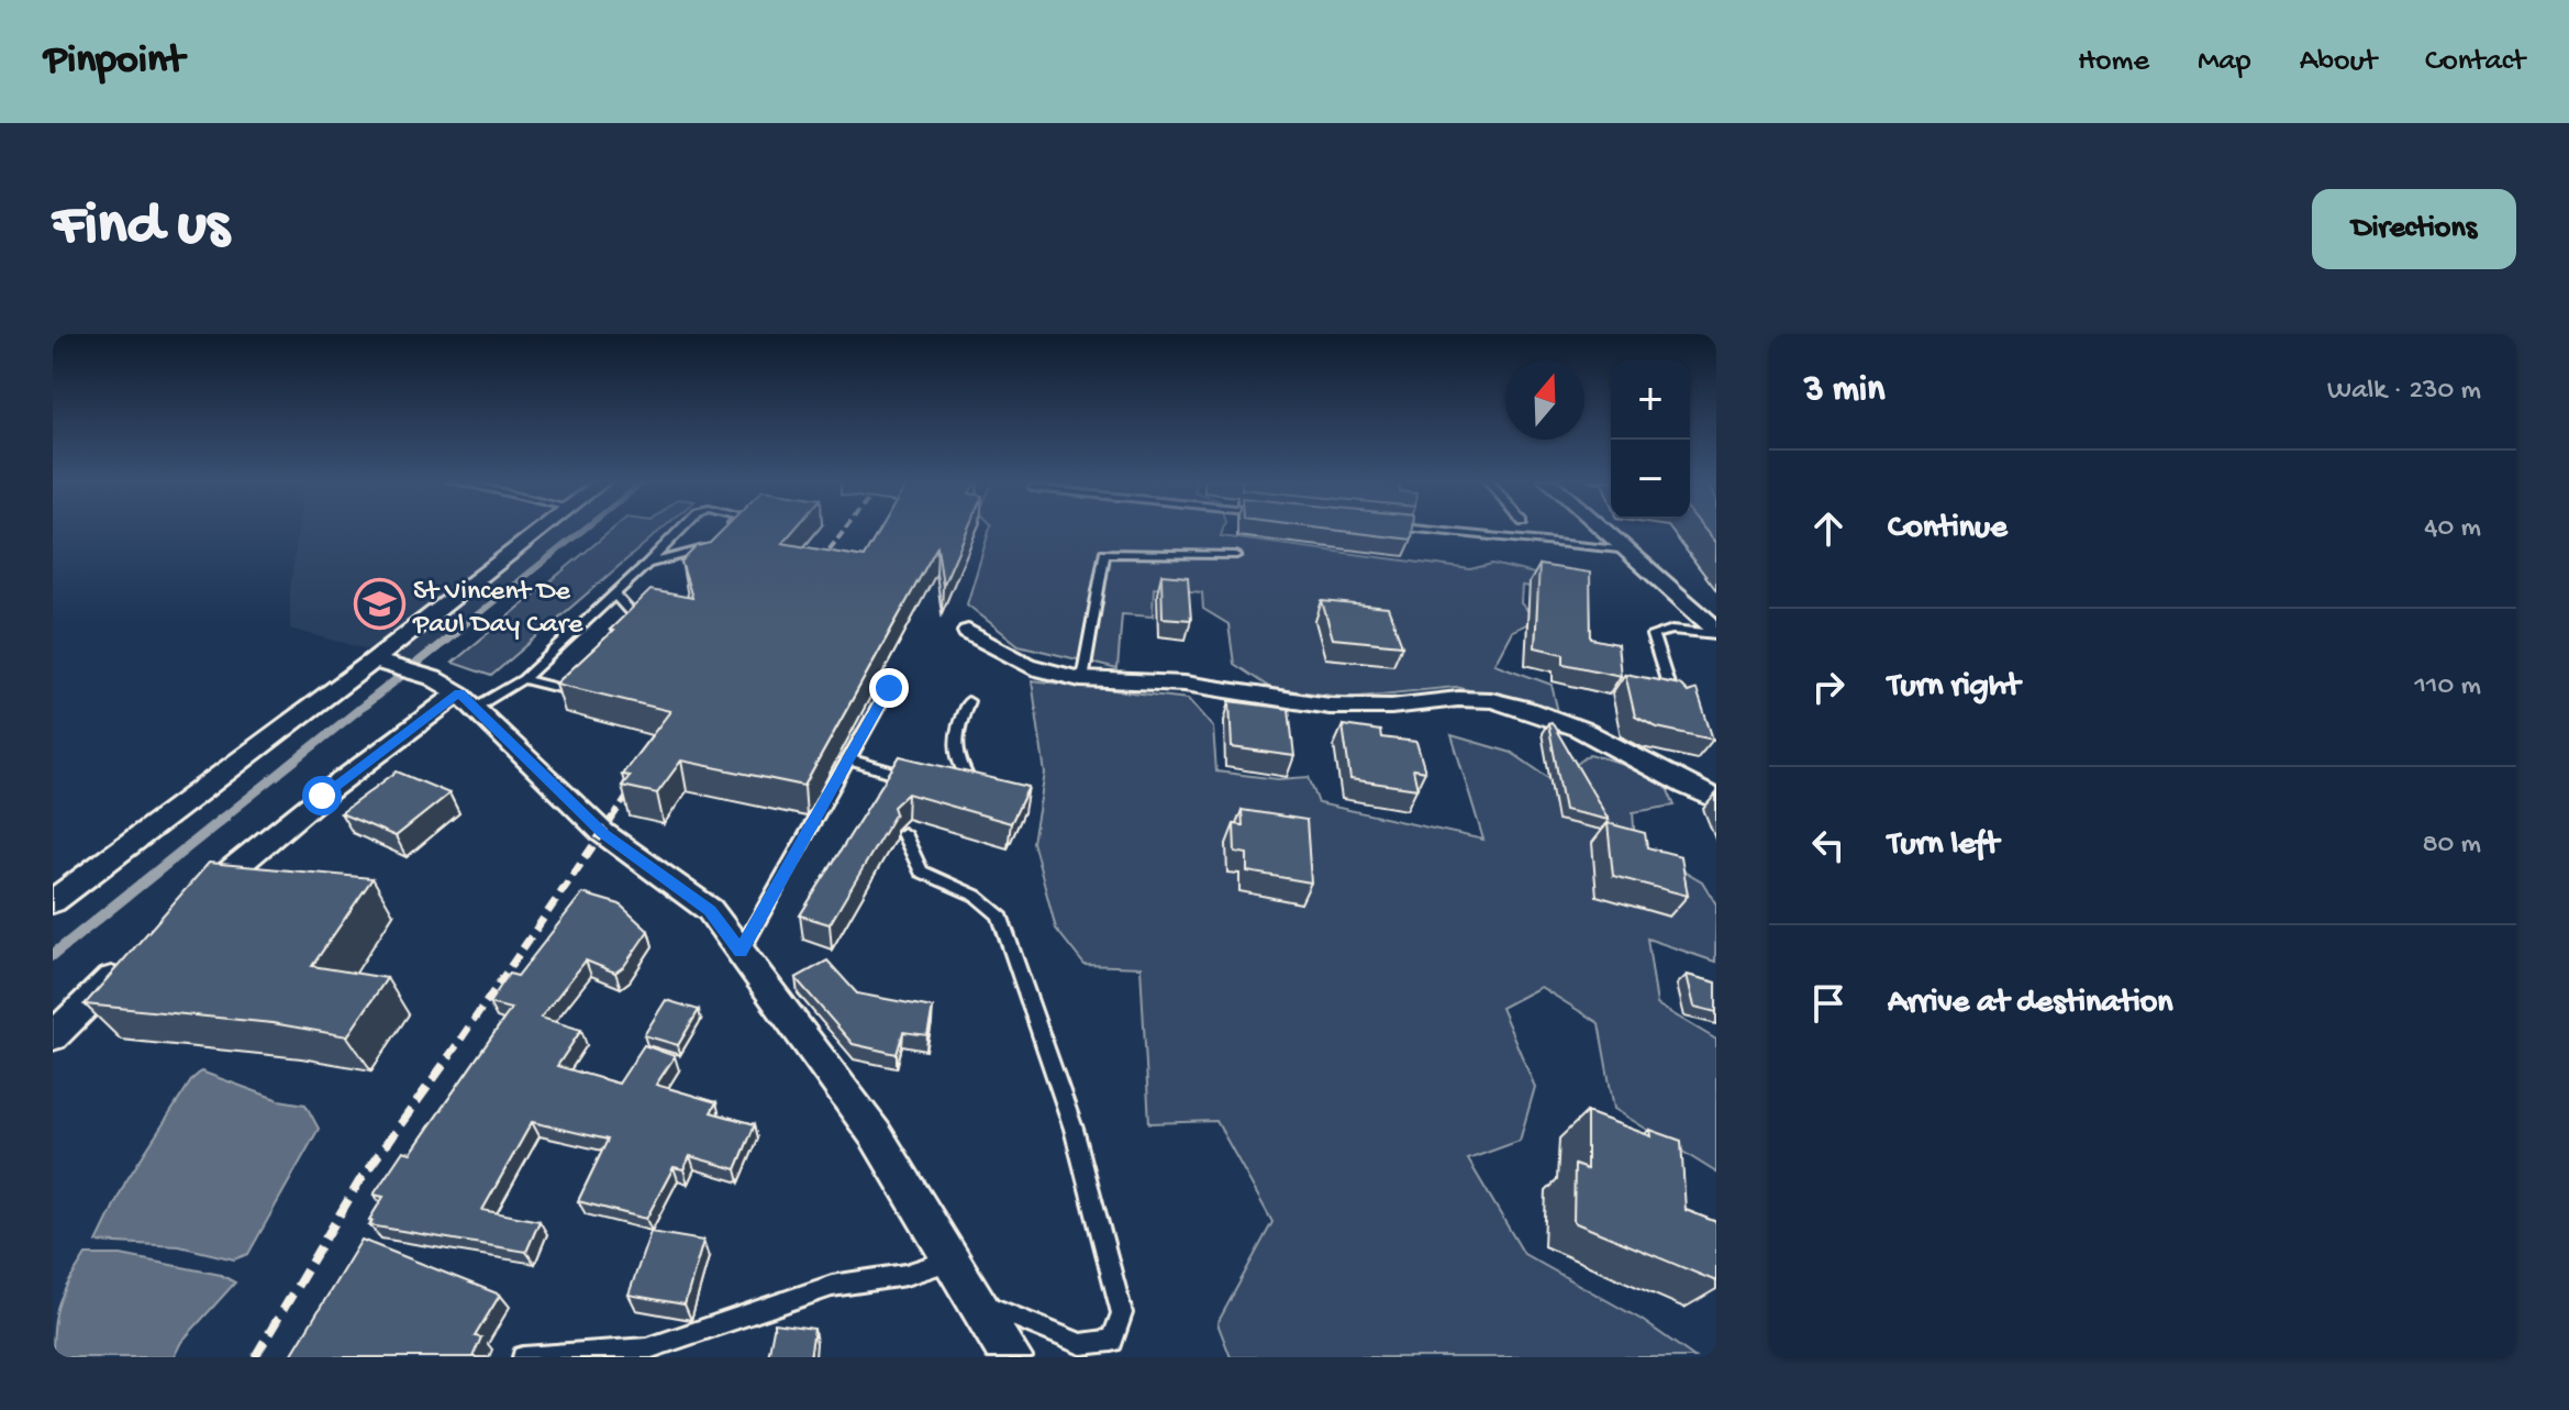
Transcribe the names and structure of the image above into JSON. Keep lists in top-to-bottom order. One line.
{"places":{"school or university":["St Vincent De Paul Day Care"]},"north":"top","page":{"header":"Pinpoint","nav":["Home","Map","About","Contact"],"buttons":"Directions","title":"Find us","heading":["3 min","Walk · 230 m"],"map_buttons":["+","−"],"list":[["Continue","40 m"],["Turn right","110 m"],["Turn left","80 m"],"Arrive at destination"]}}
